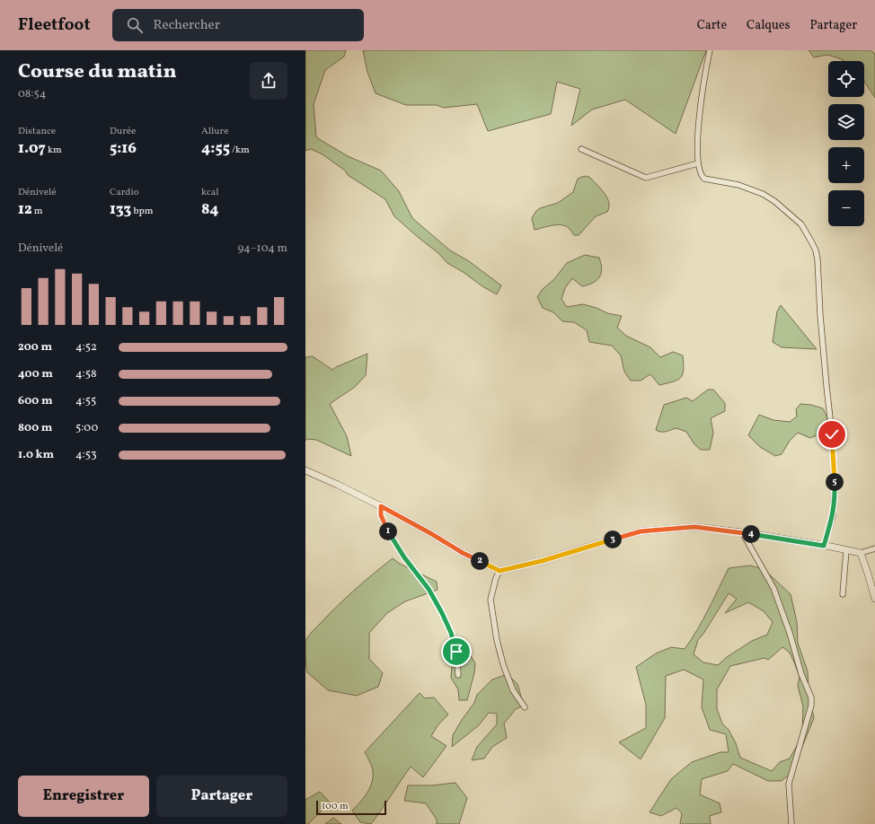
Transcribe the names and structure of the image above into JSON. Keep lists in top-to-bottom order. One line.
{"scale_bar":"100 m","page":{"header":"Fleetfoot","search":"Rechercher","nav":["Carte","Calques","Partager"],"heading":["Course du matin","08:54"],"map_buttons":["+","−"],"stats":[["Distance","1.07 km"],["Durée","5:16"],["Allure","4:55 /km"],["Dénivelé","12 m"],["Cardio","133 bpm"],["kcal","84"]],"chart":["Dénivelé","94–104 m"],"list":[{"name":"200 m","note":"4:52"},{"name":"400 m","note":"4:58"},{"name":"600 m","note":"4:55"},{"name":"800 m","note":"5:00"},{"name":"1.0 km","note":"4:53"}],"pins":["5","1","4","3","2"],"buttons":["Enregistrer","Partager"],"scale":"100 m"}}
